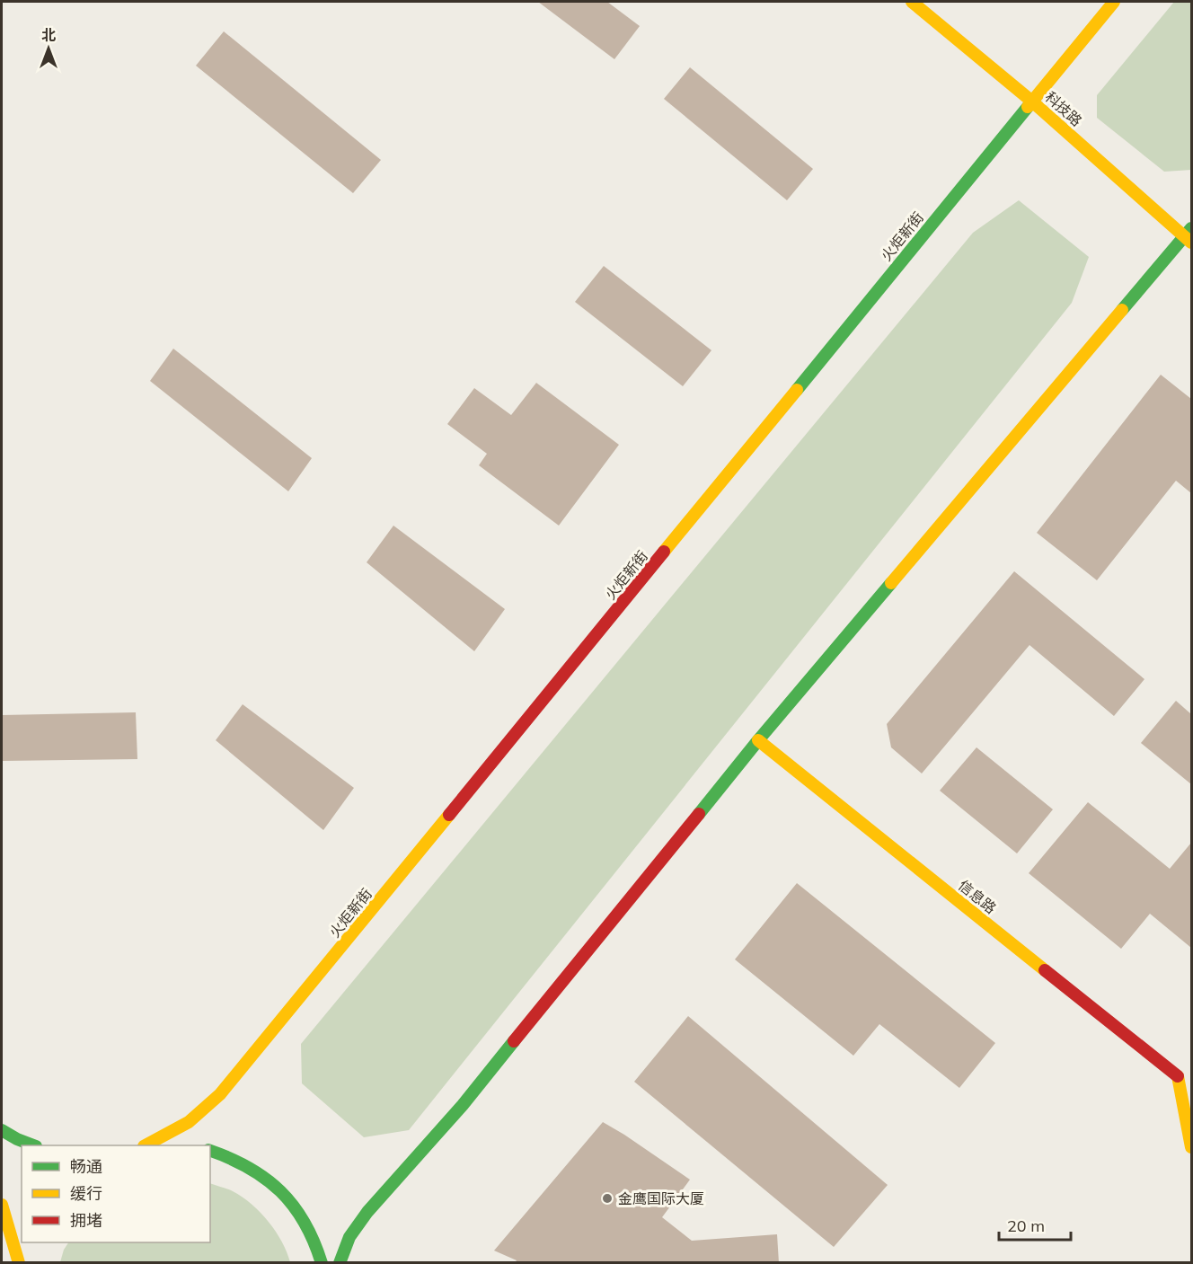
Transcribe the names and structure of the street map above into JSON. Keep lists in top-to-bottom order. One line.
{"streets":{"main road":["科技路","火炬新街","信息路"]},"crossings":[["科技路","火炬新街"]],"places":["金鹰国际大厦"],"legend":["畅通","缓行","拥堵"],"scale_bar":"20 m","north":"top"}
